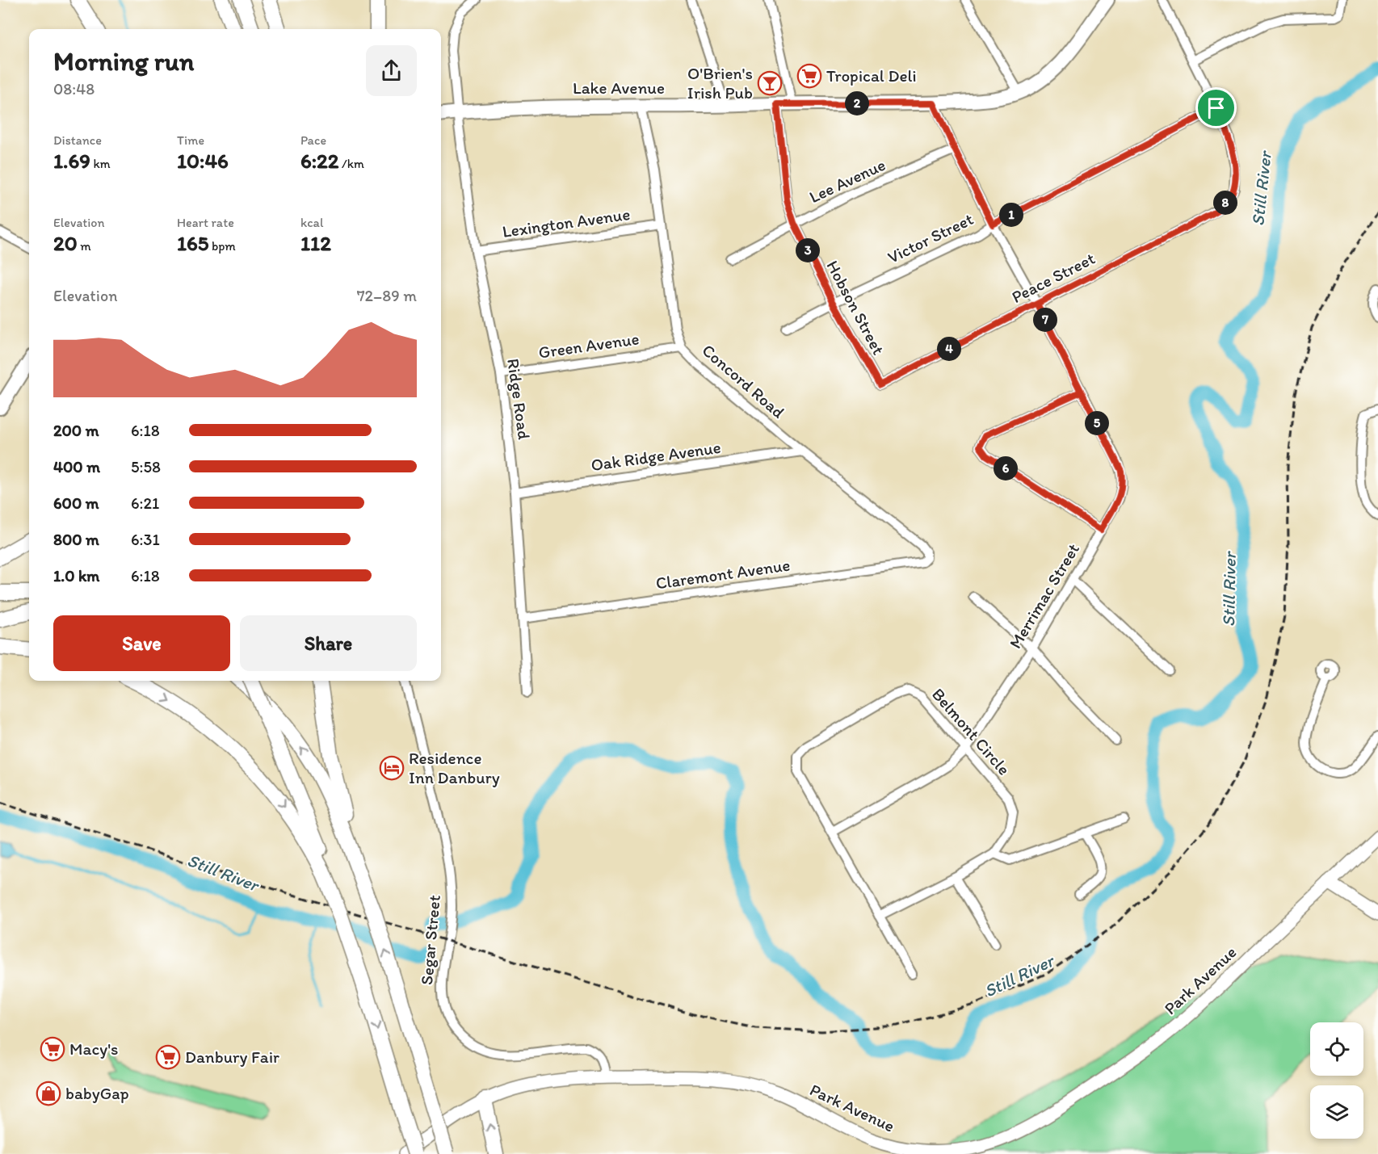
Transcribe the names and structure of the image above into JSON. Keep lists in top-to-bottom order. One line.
{"streets":{"main road":["Lake Avenue","Park Avenue"],"street":["Lee Avenue","Lexington Avenue","Victor Street","Peace Street","Hobson Street","Green Avenue","Concord Road","Ridge Road","Oak Ridge Avenue","Claremont Avenue","Merrimac Street","Belmont Circle","Segar Street"]},"crossings":[["Lake Avenue","Hobson Street"],["Lake Avenue","Concord Road"],["Lake Avenue","Ridge Road"],["Lake Avenue","Merrimac Street"],["Lee Avenue","Hobson Street"],["Lee Avenue","Merrimac Street"],["Lexington Avenue","Concord Road"],["Lexington Avenue","Ridge Road"],["Victor Street","Peace Street"],["Victor Street","Hobson Street"],["Victor Street","Merrimac Street"],["Peace Street","Hobson Street"],["Peace Street","Merrimac Street"],["Green Avenue","Concord Road"],["Green Avenue","Ridge Road"],["Concord Road","Oak Ridge Avenue"],["Concord Road","Claremont Avenue"],["Ridge Road","Oak Ridge Avenue"],["Ridge Road","Claremont Avenue"],["Merrimac Street","Belmont Circle"],["Segar Street","Park Avenue"]],"water":["Still River"],"places":{"supermarket":["Tropical Deli","Macy's","Danbury Fair"],"bar":["O'Brien's Irish Pub"],"hotel":["Residence Inn Danbury"],"shop":["babyGap"]},"page":{"heading":["Morning run","08:48"],"pins":["2","8","1","3","7","4","5","6"],"stats":[["Distance","1.69 km"],["Time","10:46"],["Pace","6:22 /km"],["Elevation","20 m"],["Heart rate","165 bpm"],["kcal","112"]],"chart":["Elevation","72–89 m"],"list":[{"name":"200 m","note":"6:18"},{"name":"400 m","note":"5:58"},{"name":"600 m","note":"6:21"},{"name":"800 m","note":"6:31"},{"name":"1.0 km","note":"6:18"}],"buttons":["Save","Share"]}}
